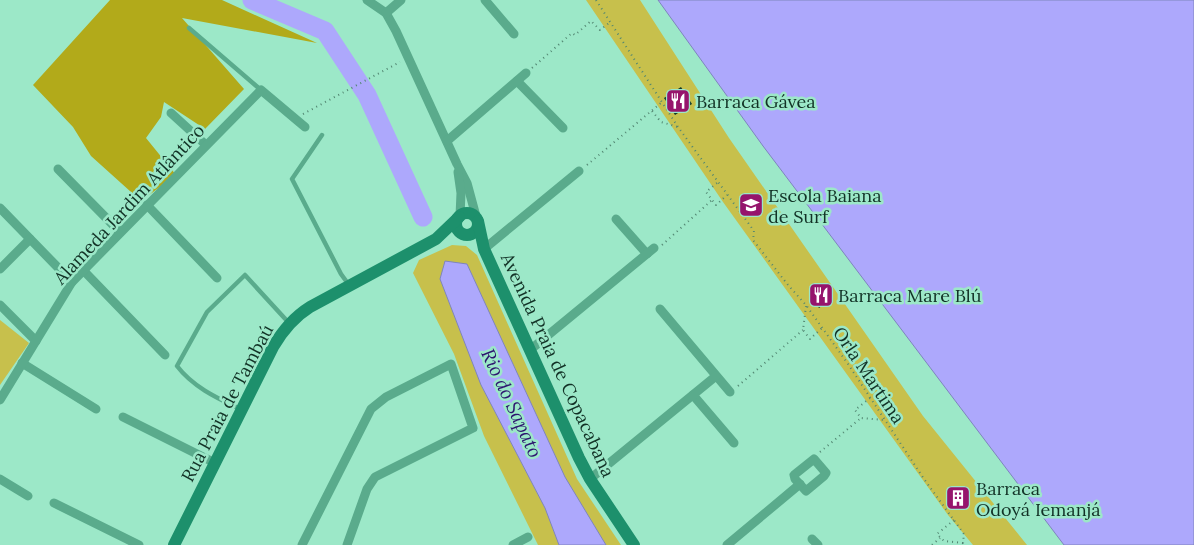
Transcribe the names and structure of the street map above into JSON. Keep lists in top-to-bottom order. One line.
{"streets":{"street":["Alameda Jardim Atlântico","Avenida Praia de Copacabana","Rua Praia de Tambaú"],"path":["Orla Martima"]},"crossings":[["Avenida Praia de Copacabana","Rua Praia de Tambaú"]],"water":["Rio do Sapato"],"places":{"restaurant":["Barraca Gávea","Barraca Mare Blú"],"school or university":["Escola Baiana de Surf"],"building":["Barraca Odoyá Iemanjá"]}}
